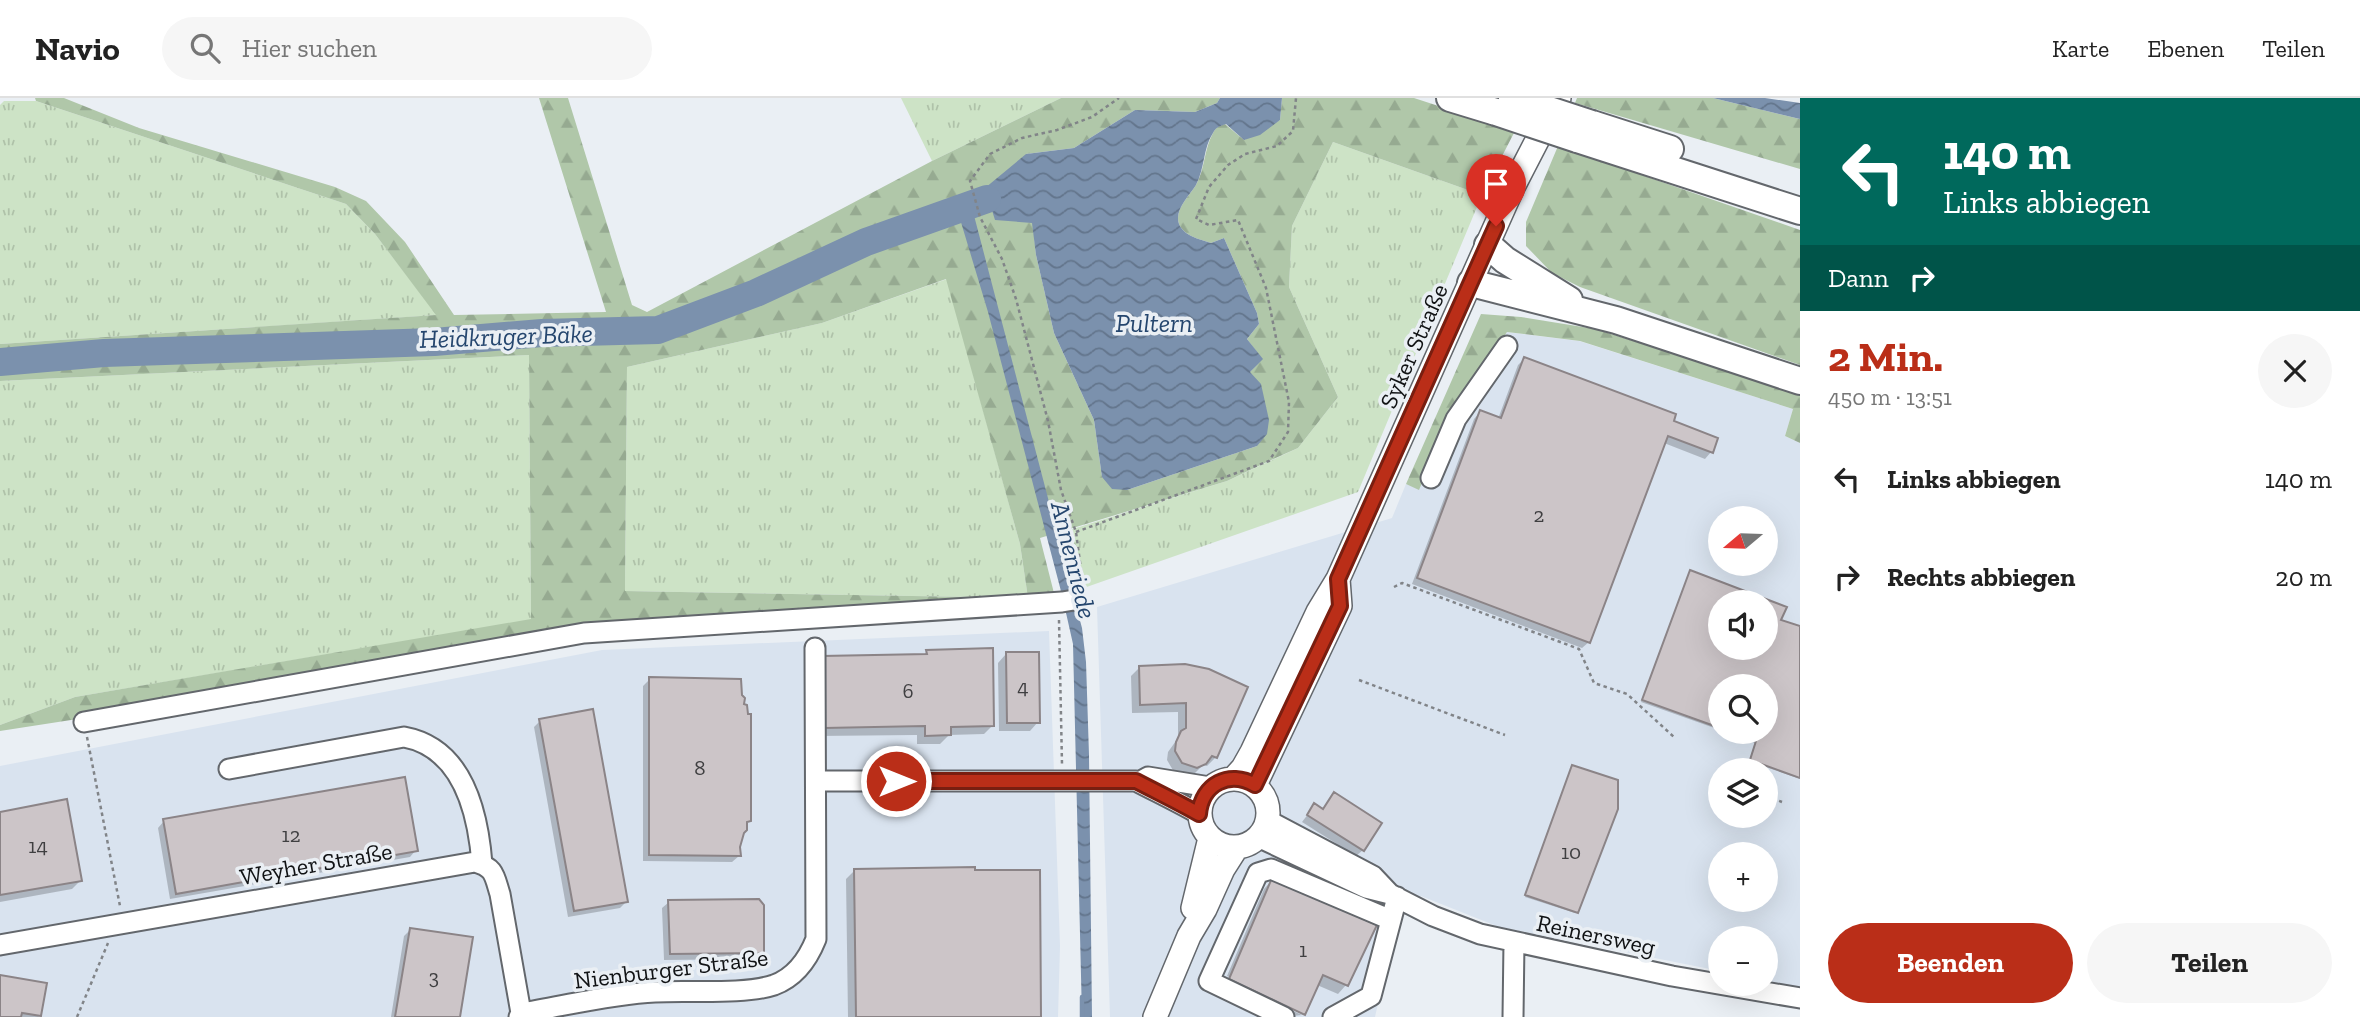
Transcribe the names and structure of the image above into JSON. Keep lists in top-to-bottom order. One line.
{"streets":{"main road":["Syker Straße"],"street":["Weyher Straße","Reinersweg","Nienburger Straße"]},"crossings":[["Syker Straße","Reinersweg"]],"water":["Pultern","Heidkruger Bäke","Annenriede"],"house_numbers":["2","4","6","8","12","14","10","1","3"],"north":"left","page":{"header":"Navio","search":"Hier suchen","nav":["Karte","Ebenen","Teilen"],"turn":["140 m","Links abbiegen"],"then":"Dann","heading":["2 Min.","450 m · 13:51"],"list":[{"name":"Links abbiegen","value":"140 m"},{"name":"Rechts abbiegen","value":"20 m"}],"map_buttons":["+","−"],"buttons":["Beenden","Teilen"]}}
